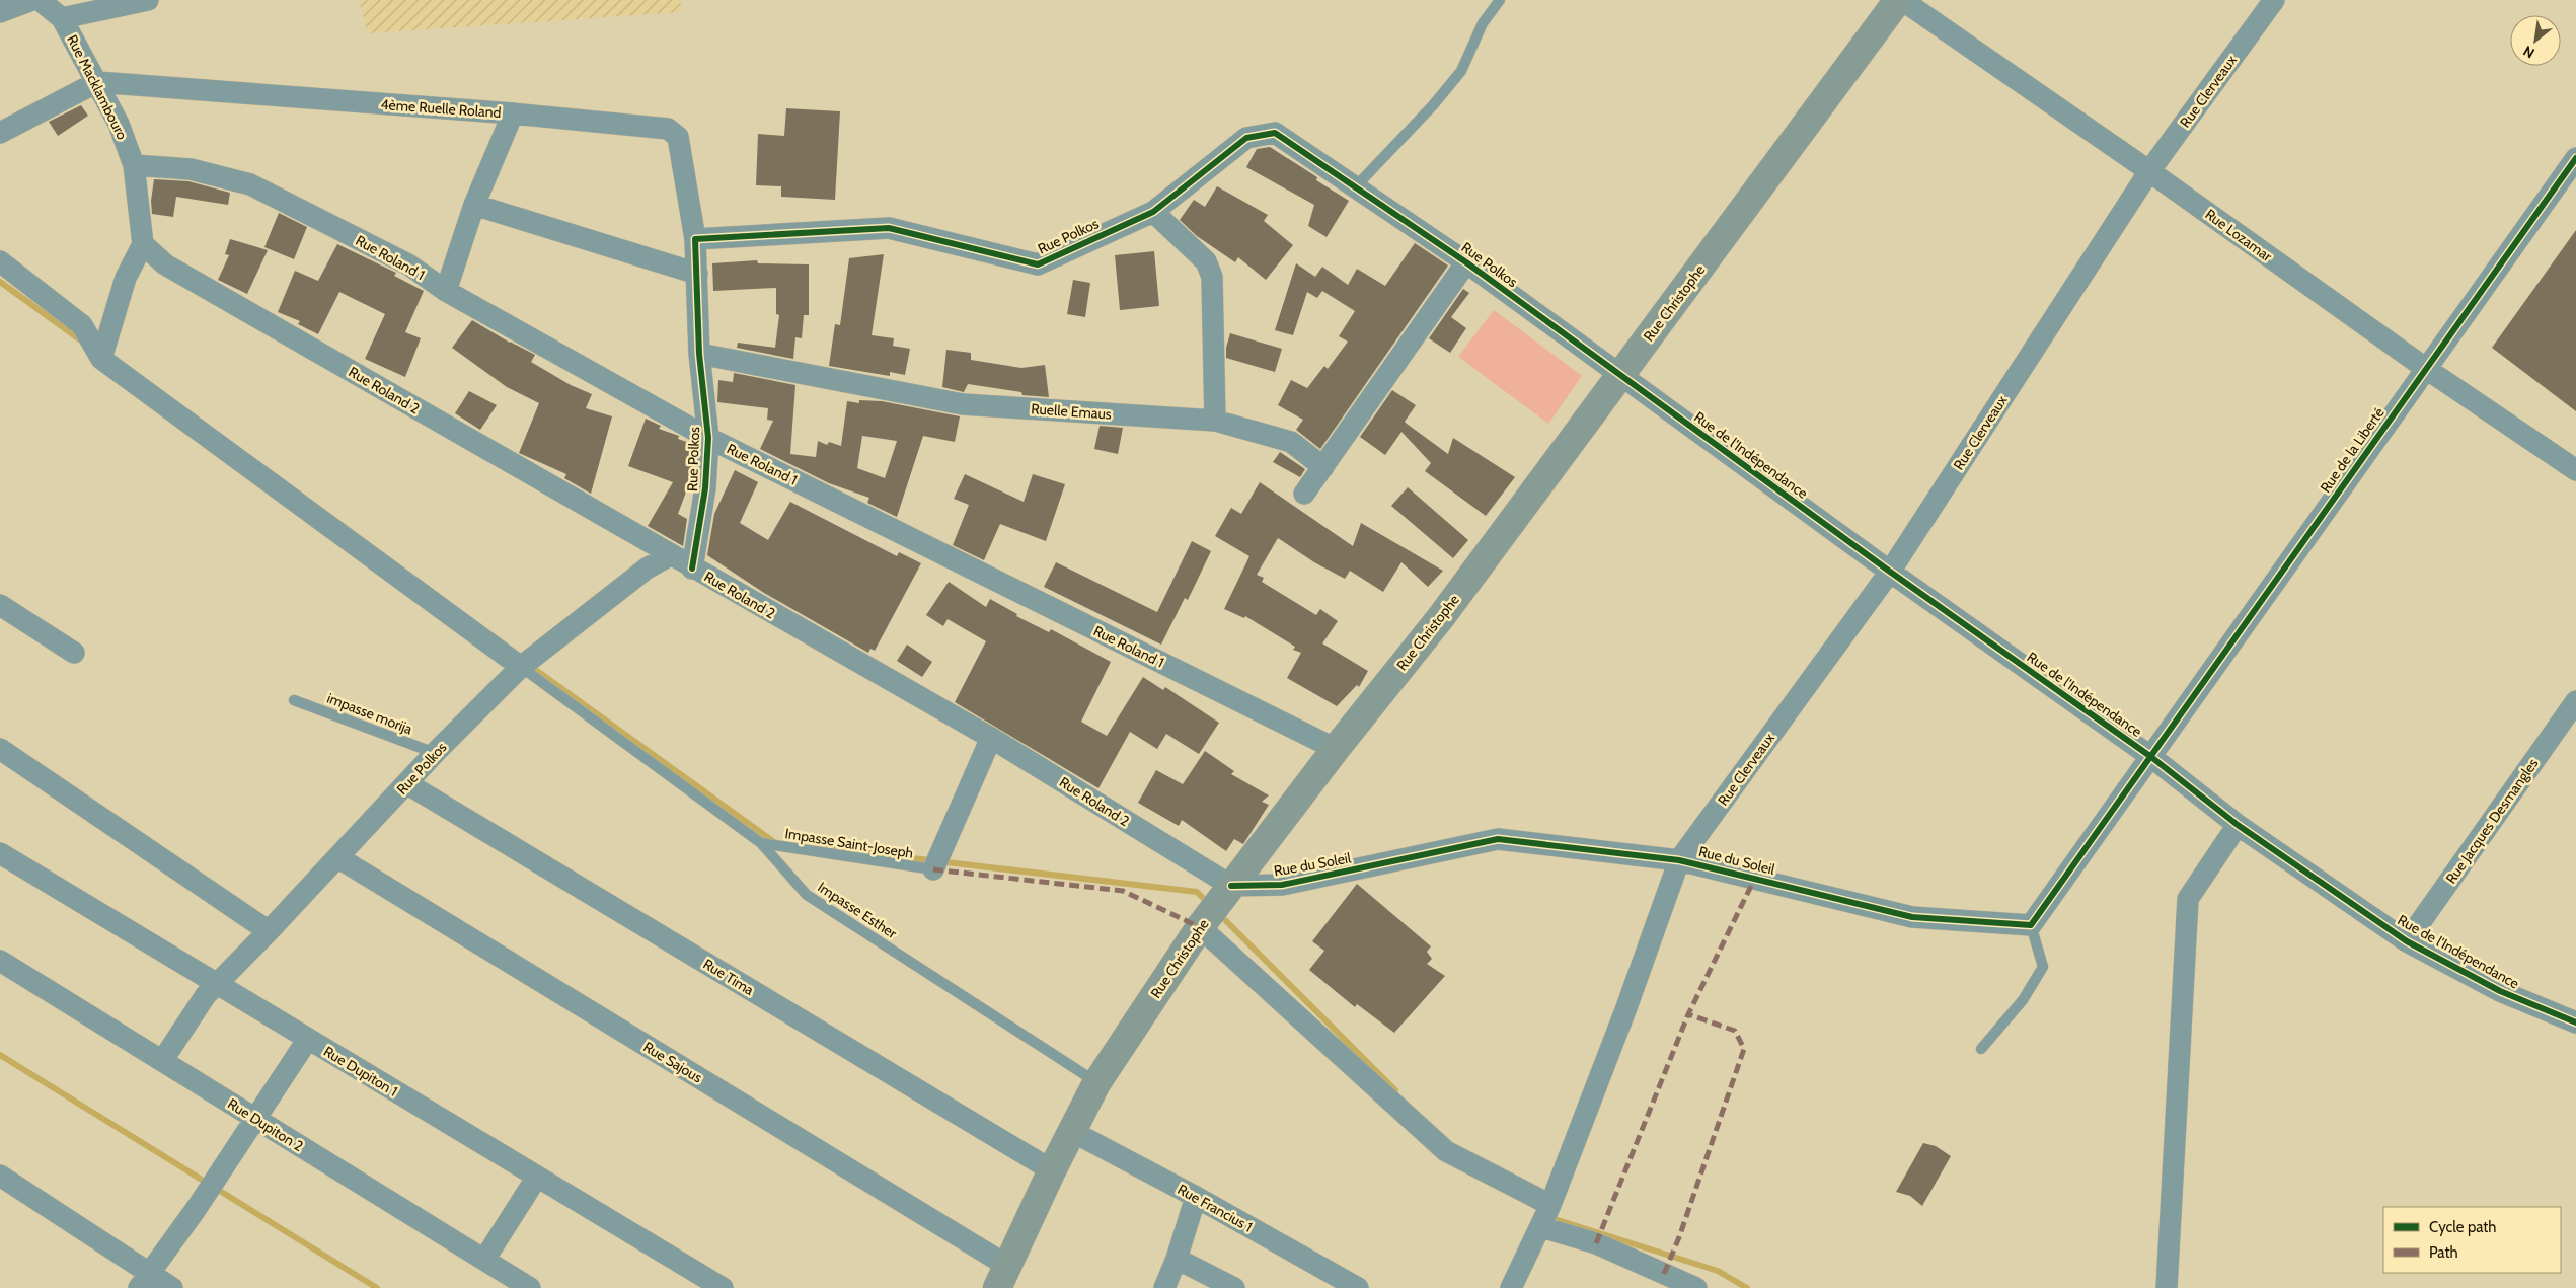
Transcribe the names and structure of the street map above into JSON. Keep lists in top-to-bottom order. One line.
{"streets":{"street":["Rue Macklambouro","Rue Clerveaux","4ème Ruelle Roland","Rue Lozamar","Rue Polkos","Rue Roland 1","Rue Christophe","Rue Roland 2","Ruelle Emaus","Rue de la Liberté","Rue de l'Indépendance","Rue Jacques Desmangles","Rue du Soleil","Rue Tima","Rue Sajous","Rue Dupiton 1","Rue Dupiton 2","Rue Francius 1"],"lane":["impasse morija","Impasse Saint-Joseph","Impasse Esther"]},"crossings":[["Rue Macklambouro","4ème Ruelle Roland"],["Rue Macklambouro","Rue Roland 1"],["Rue Macklambouro","Rue Roland 2"],["Rue Clerveaux","Rue Lozamar"],["Rue Clerveaux","Rue de l'Indépendance"],["Rue Clerveaux","Rue du Soleil"],["4ème Ruelle Roland","Rue Polkos"],["Rue Lozamar","Rue Christophe"],["Rue Lozamar","Rue de la Liberté"],["Rue Polkos","Rue Roland 1"],["Rue Polkos","Rue Christophe"],["Rue Polkos","Rue Roland 2"],["Rue Polkos","Ruelle Emaus"],["Rue Polkos","Rue de l'Indépendance"],["Rue Polkos","impasse morija"],["Rue Polkos","Impasse Esther"],["Rue Polkos","Rue Tima"],["Rue Polkos","Rue Sajous"],["Rue Polkos","Rue Dupiton 1"],["Rue Polkos","Rue Dupiton 2"],["Rue Roland 1","Rue Christophe"],["Rue Christophe","Rue Roland 2"],["Rue Christophe","Rue de l'Indépendance"],["Rue Christophe","Rue du Soleil"],["Rue Christophe","Impasse Esther"],["Rue Christophe","Rue Tima"],["Rue Christophe","Rue Sajous"],["Rue Christophe","Rue Francius 1"],["Rue Roland 2","Rue du Soleil"],["Rue de la Liberté","Rue de l'Indépendance"],["Rue de l'Indépendance","Rue Jacques Desmangles"],["Impasse Saint-Joseph","Impasse Esther"]],"legend":["Cycle path","Path"],"north":"bottom left"}
